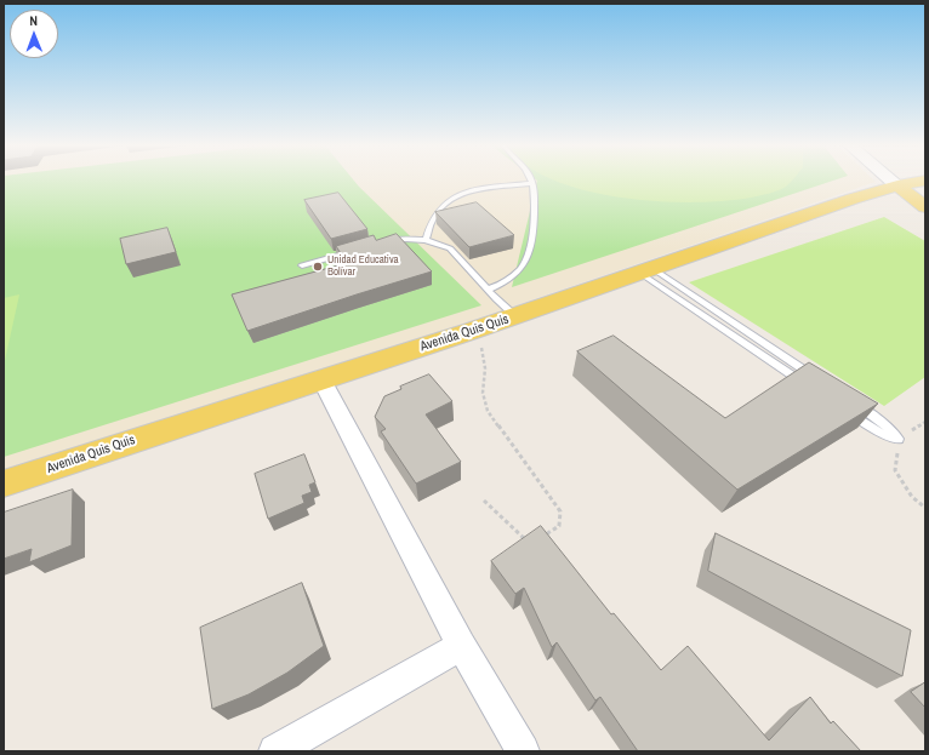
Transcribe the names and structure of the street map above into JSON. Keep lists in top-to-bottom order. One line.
{"streets":{"main road":["Avenida Quis Quis"]},"places":["Unidad Educativa Bolívar"],"north":"top"}
